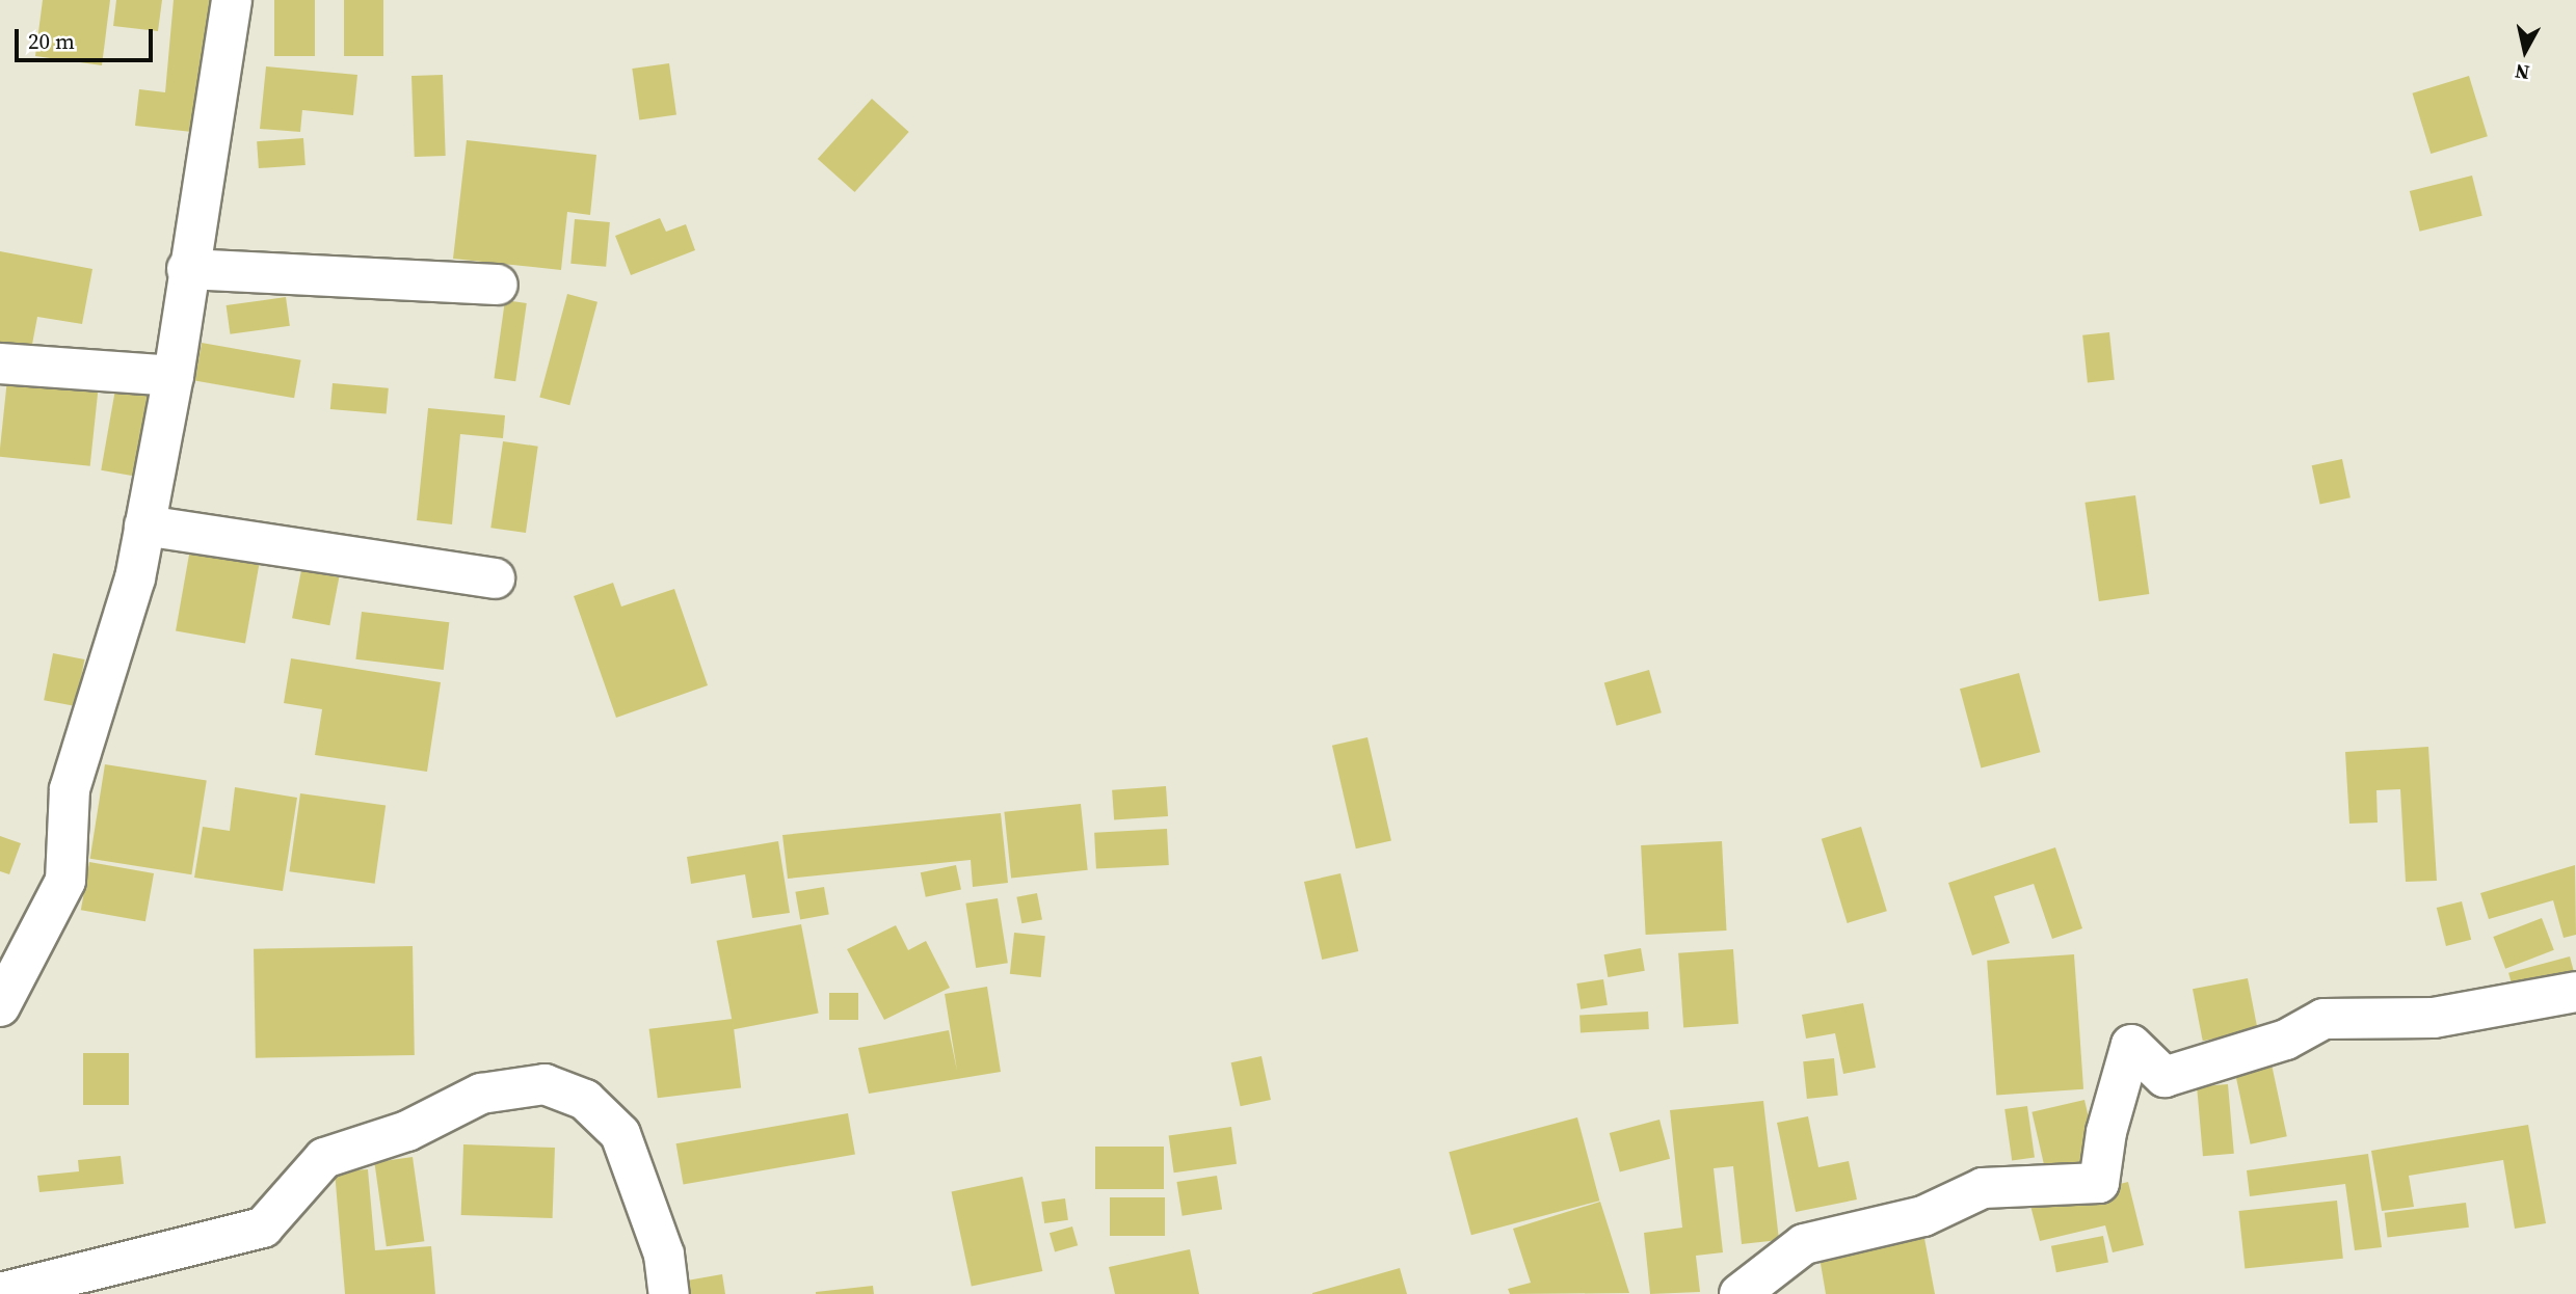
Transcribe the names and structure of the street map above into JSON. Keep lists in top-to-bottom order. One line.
{"scale_bar":"20 m","north":"bottom"}
